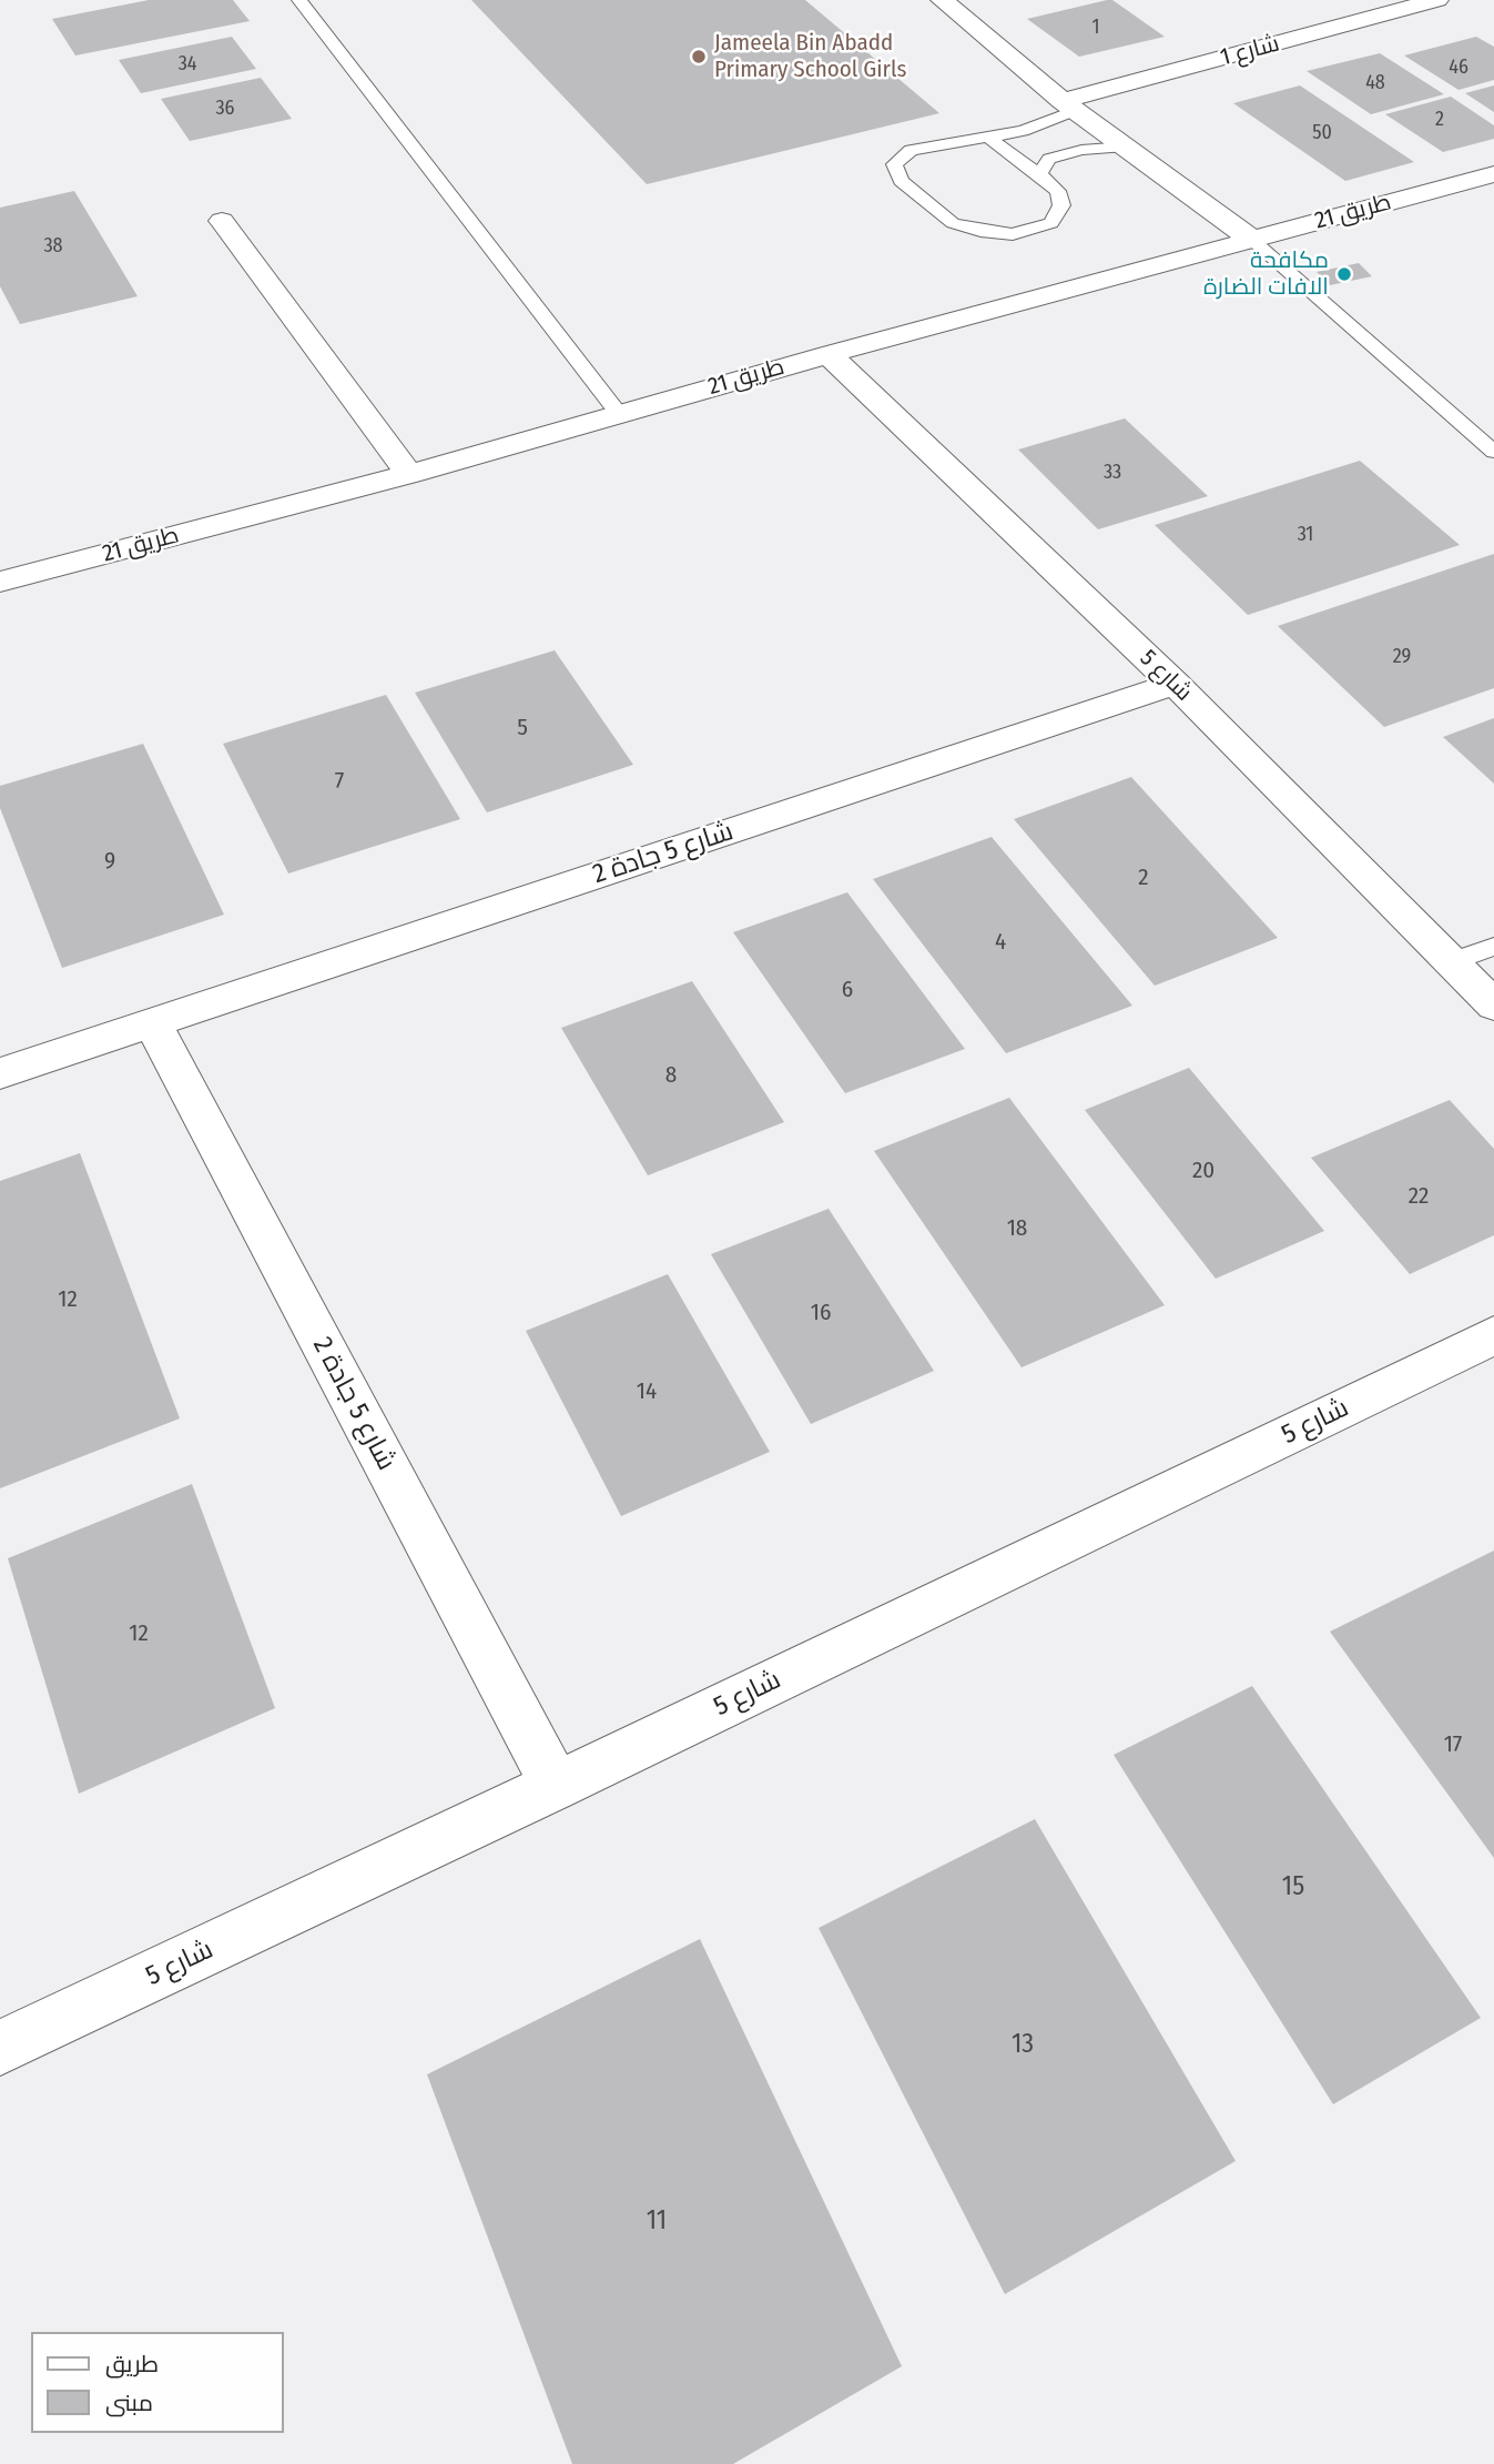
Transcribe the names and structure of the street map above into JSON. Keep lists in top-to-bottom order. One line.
{"streets":{"street":["شارع 1","طريق 21","شارع 5","شارع 5 جادة 2"]},"crossings":[["طريق 21","شارع 5"],["شارع 5","شارع 5 جادة 2"]],"places":["Jameela Bin Abadd Primary School Girls","مكافحة الافات الضارة"],"house_numbers":["1","34","46","48","36","2","50","38","33","31","29","5","7","9","2","4","6","8","20","22","18","12","16","14","12","17","15","13","11"],"legend":["طريق","مبنى"]}
